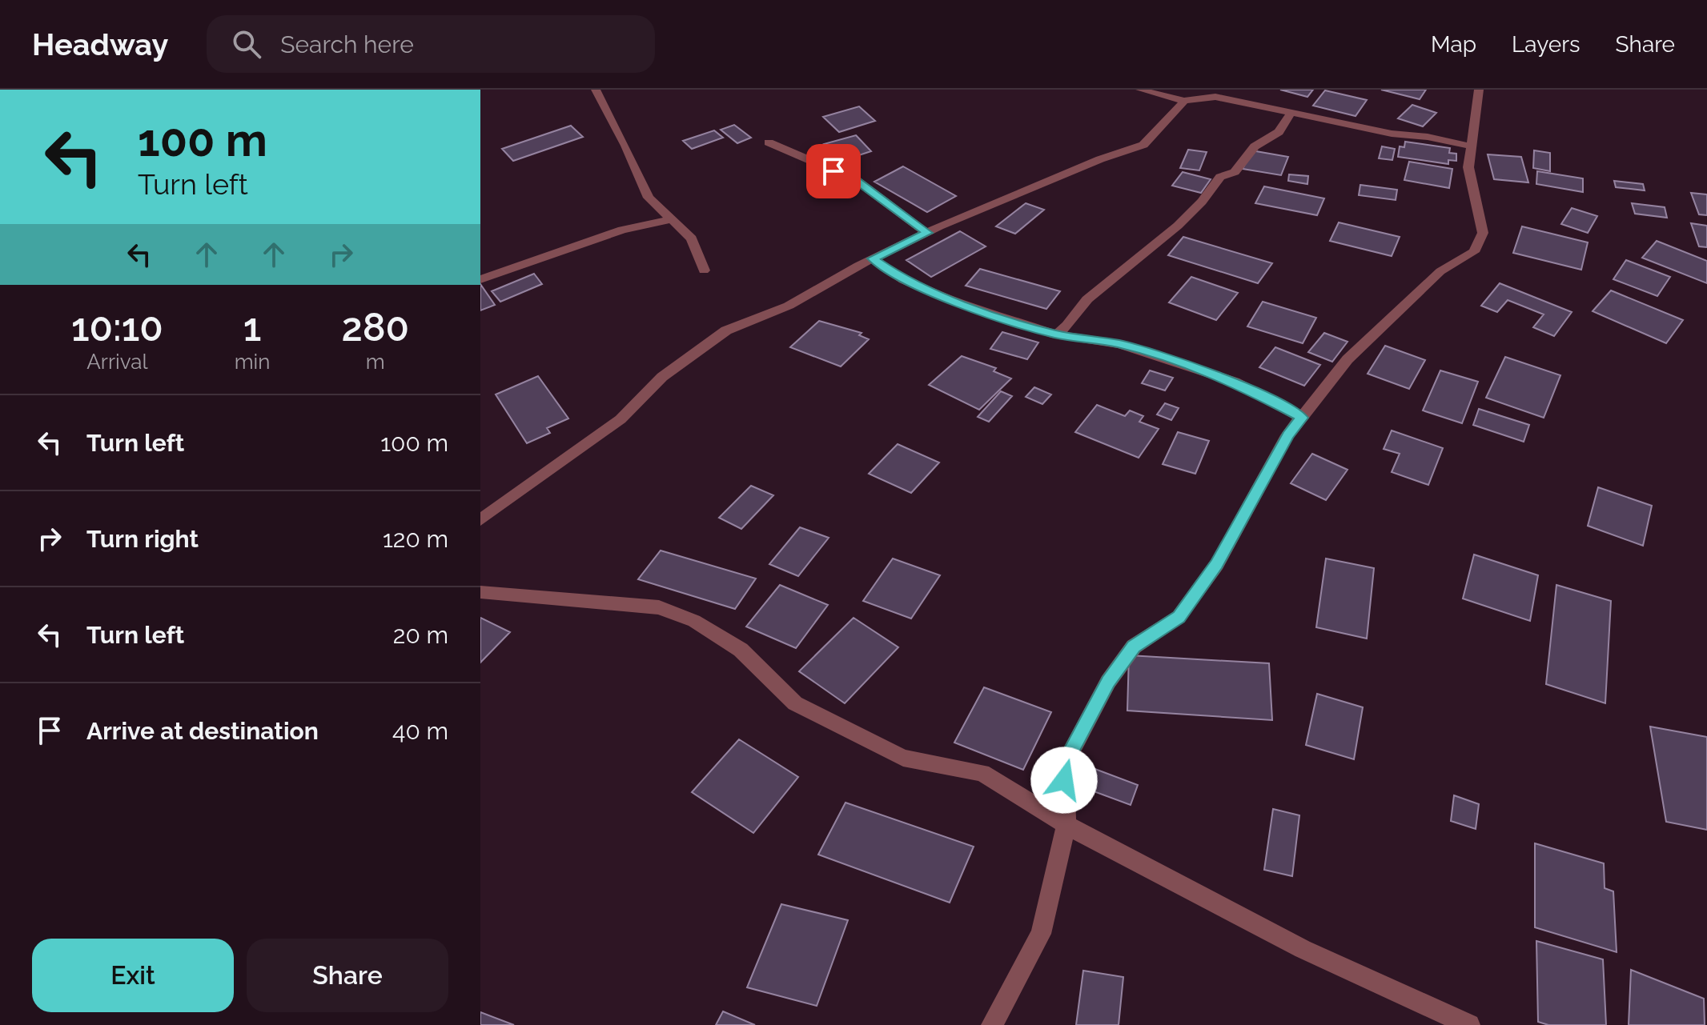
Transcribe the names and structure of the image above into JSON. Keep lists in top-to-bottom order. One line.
{"page":{"header":"Headway","search":"Search here","nav":["Map","Layers","Share"],"turn":["100 m","Turn left"],"eta":["10:10","Arrival","1","min","280","m"],"list":[{"name":"Turn left","value":"100 m"},{"name":"Turn right","value":"120 m"},{"name":"Turn left","value":"20 m"},{"name":"Arrive at destination","value":"40 m"}],"buttons":["Exit","Share"]}}
